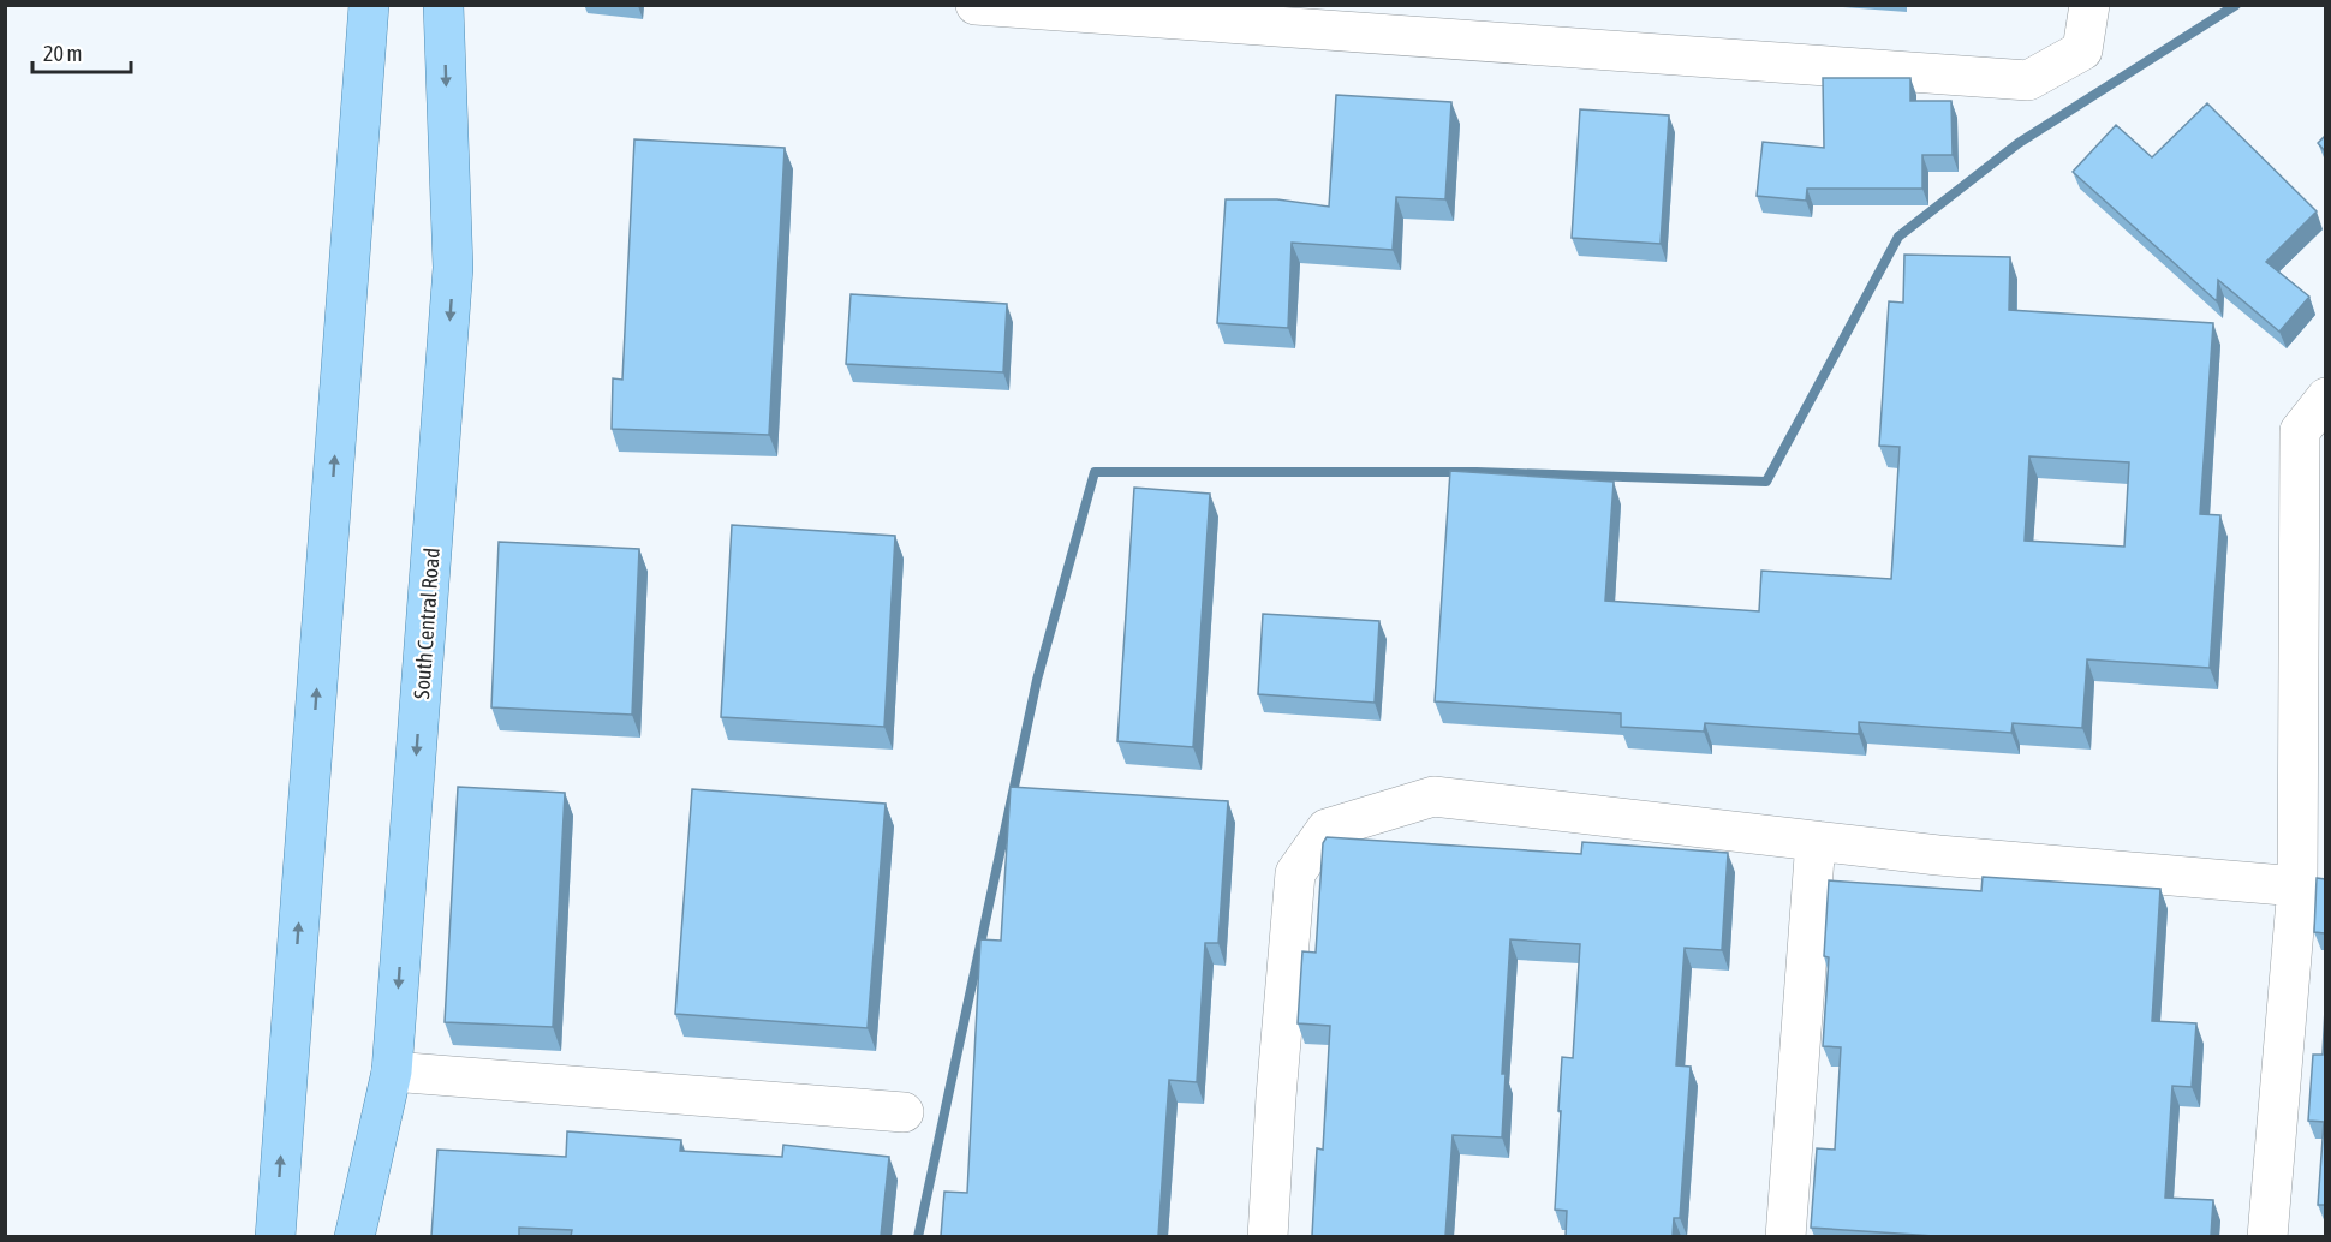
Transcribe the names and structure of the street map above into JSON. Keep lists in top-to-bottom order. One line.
{"streets":{"main road":["South Central Road"]},"scale_bar":"20 m"}
